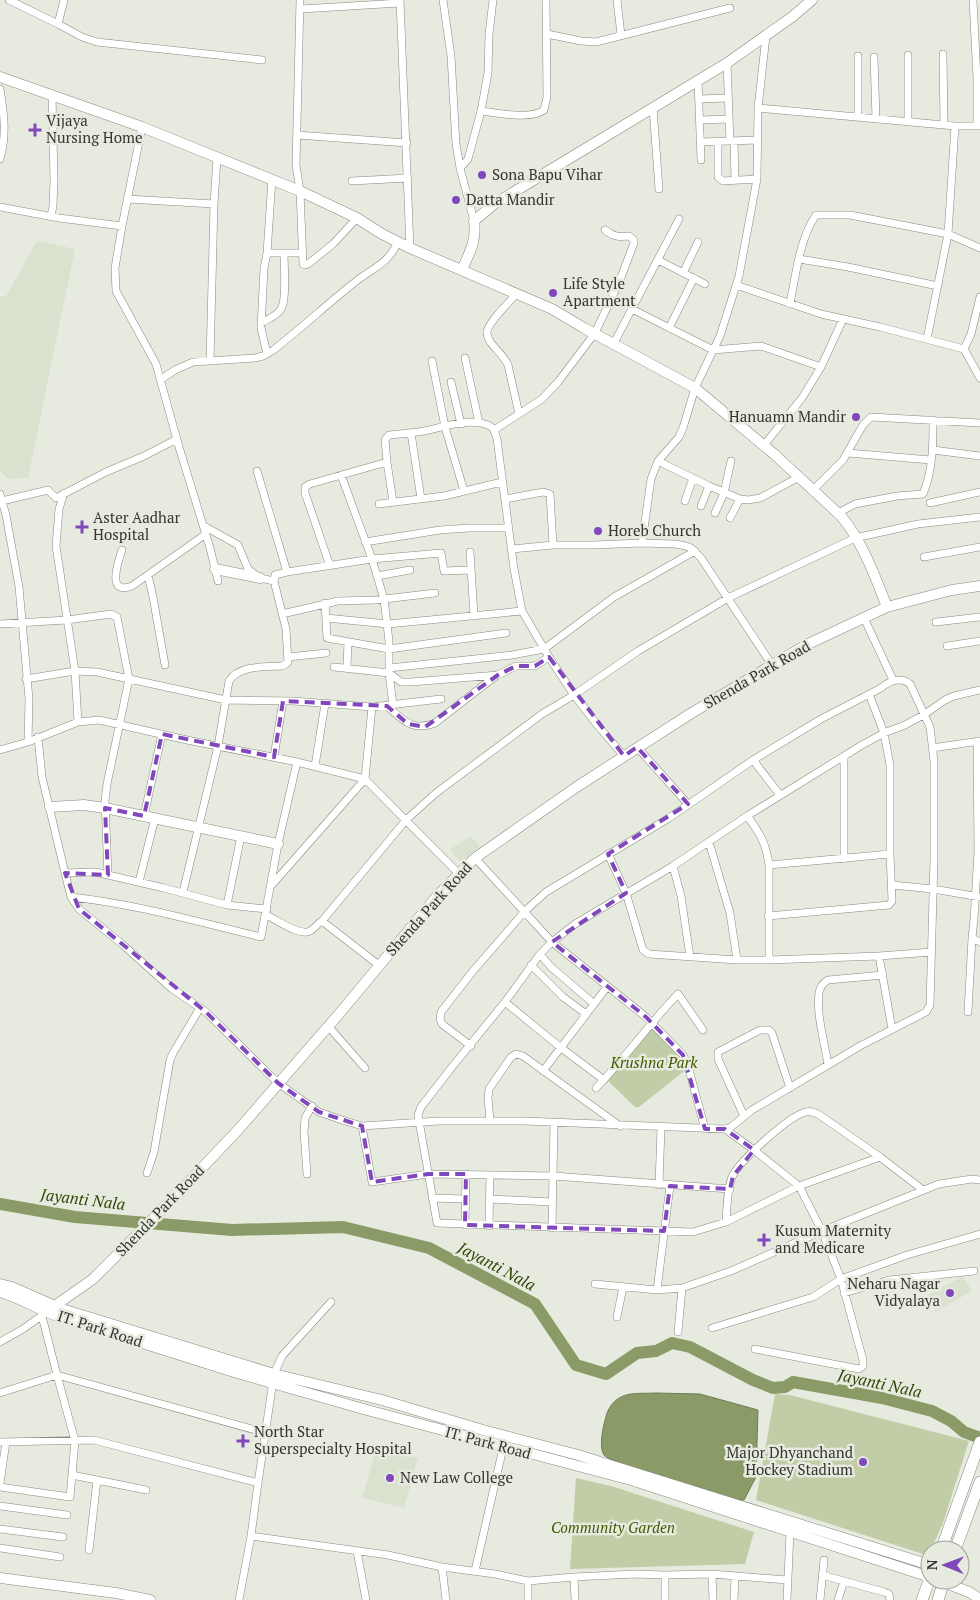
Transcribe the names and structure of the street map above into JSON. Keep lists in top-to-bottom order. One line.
{"streets":{"main road":["Shenda Park Road","IT. Park Road"]},"crossings":[["Shenda Park Road","IT. Park Road"]],"water":["Jayanti Nala"],"parks":["Krushna Park","Community Garden"],"places":{"health":["Vijaya Nursing Home","Aster Aadhar Hospital","Kusum Maternity and Medicare","North Star Superspecialty Hospital"],"other":["Sona Bapu Vihar","Datta Mandir","Life Style Apartment","Hanuamn Mandir","Horeb Church","Neharu Nagar Vidyalaya","Major Dhyanchand Hockey Stadium","New Law College"]},"north":"left"}
